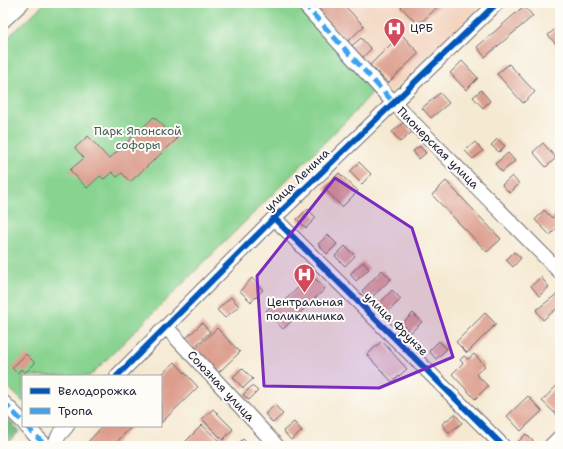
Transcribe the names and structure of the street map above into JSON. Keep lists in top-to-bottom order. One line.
{"streets":{"street":["Пионерская улица","улица Ленина","улица Фрунзе","Союзная улица"]},"crossings":[["Пионерская улица","улица Ленина"],["улица Ленина","улица Фрунзе"],["улица Ленина","Союзная улица"]],"parks":["Парк Японской софоры"],"places":{"hospital":["ЦРБ","Центральная поликлиника"]},"legend":["Велодорожка","Тропа"]}
